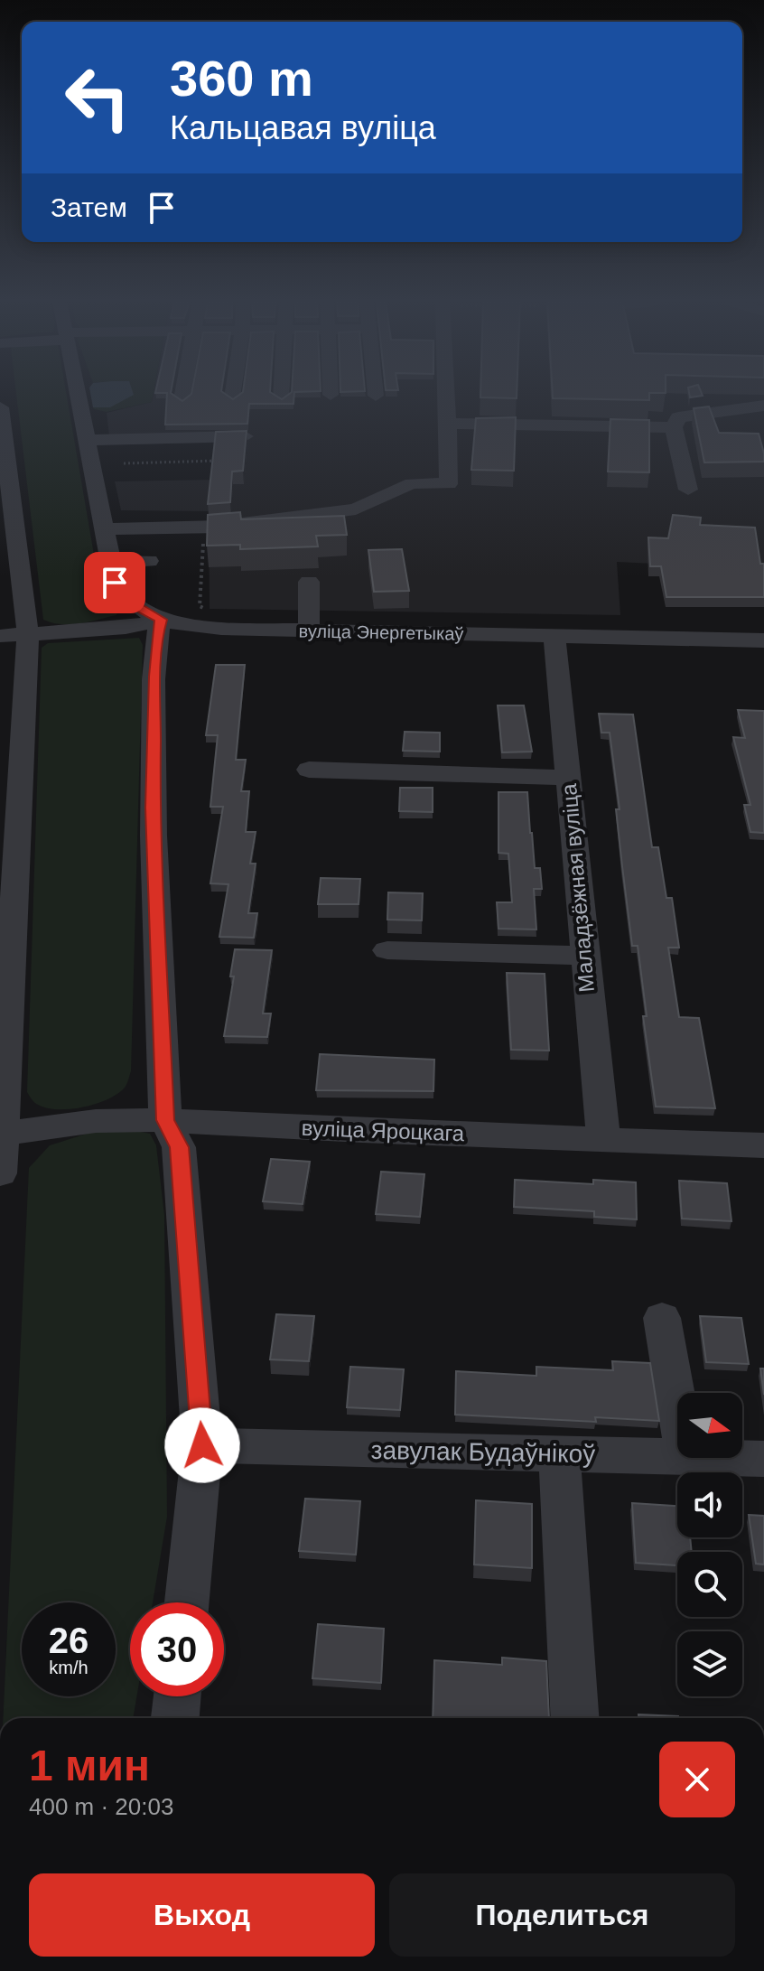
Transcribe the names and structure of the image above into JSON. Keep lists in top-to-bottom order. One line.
{"streets":{"street":["вуліца Энергетыкаў","Маладзёжная вуліца","вуліца Яроцкага","завулак Будаўнікоў"]},"crossings":[["вуліца Энергетыкаў","Маладзёжная вуліца"],["Маладзёжная вуліца","вуліца Яроцкага"]],"north":"right","page":{"turn":["360 m","Кальцавая вуліца"],"then":"Затем","speed":"26 km/h","limit":"30","heading":["1 мин","400 m · 20:03"],"buttons":["Выход","Поделиться"]}}
